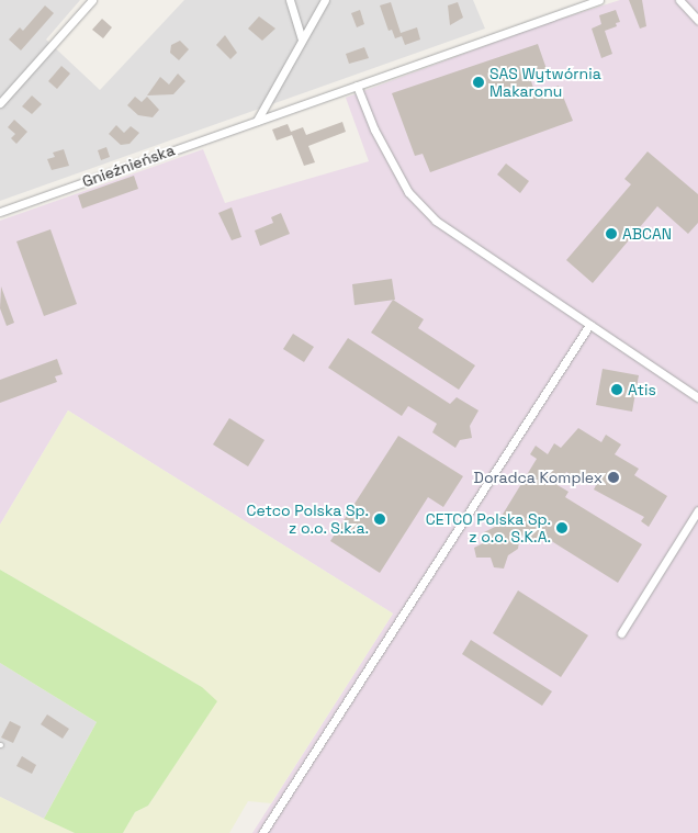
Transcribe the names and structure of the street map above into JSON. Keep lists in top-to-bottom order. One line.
{"streets":{"street":["Gnieźnieńska"]},"places":["SAS Wytwórnia Makaronu","ABCAN","Atis","Doradca Komplex","Cetco Polska Sp. z o.o. S.k.a.","CETCO Polska Sp. z o.o. S.K.A."]}
